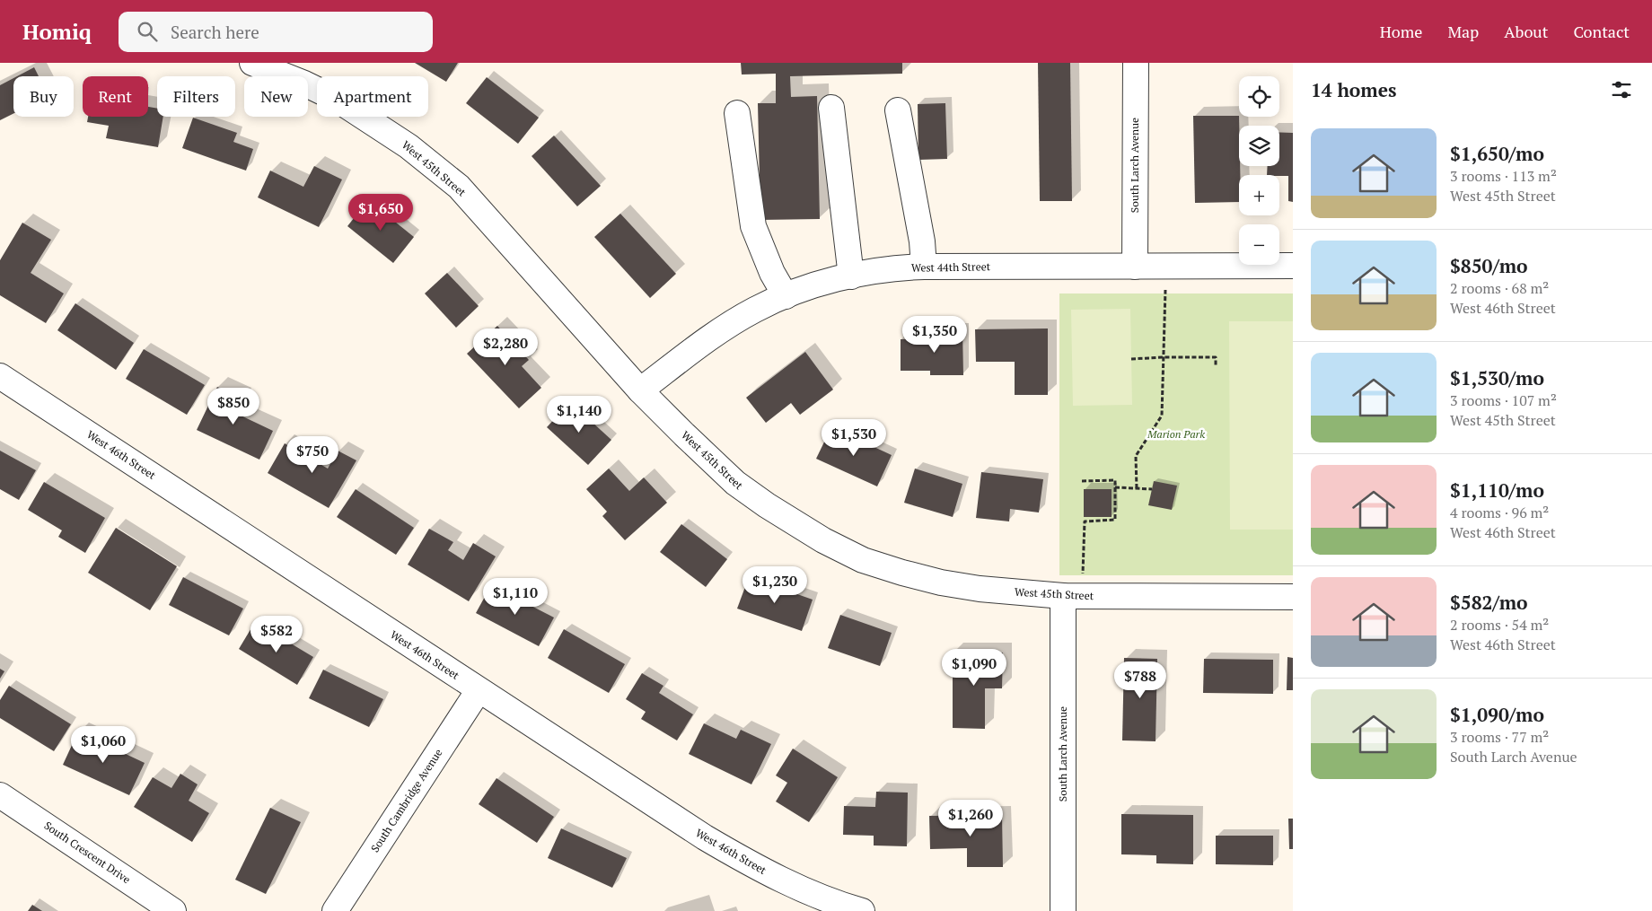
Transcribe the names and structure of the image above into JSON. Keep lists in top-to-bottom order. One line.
{"streets":{"street":["South Larch Avenue","West 45th Street","West 44th Street","West 46th Street","South Cambridge Avenue","South Crescent Drive"]},"crossings":[["South Larch Avenue","West 45th Street"],["South Larch Avenue","West 44th Street"],["West 45th Street","West 44th Street"],["West 46th Street","South Cambridge Avenue"]],"parks":["Marion Park"],"page":{"header":"Homiq","search":"Search here","nav":["Home","Map","About","Contact"],"heading":"14 homes","map_buttons":["+","−"],"chip":["Buy","Rent","Filters","New","Apartment"],"list":[{"name":"$1,650/mo","note":"3 rooms · 113 m² · West 45th Street"},{"name":"$850/mo","note":"2 rooms · 68 m² · West 46th Street"},{"name":"$1,530/mo","note":"3 rooms · 107 m² · West 45th Street"},{"name":"$1,110/mo","note":"4 rooms · 96 m² · West 46th Street"},{"name":"$582/mo","note":"2 rooms · 54 m² · West 46th Street"},{"name":"$1,090/mo","note":"3 rooms · 77 m² · South Larch Avenue"}],"price":["$1,650","$1,350","$2,280","$850","$1,140","$1,530","$750","$1,230","$1,110","$582","$1,090","$788","$1,060","$1,260"]}}
